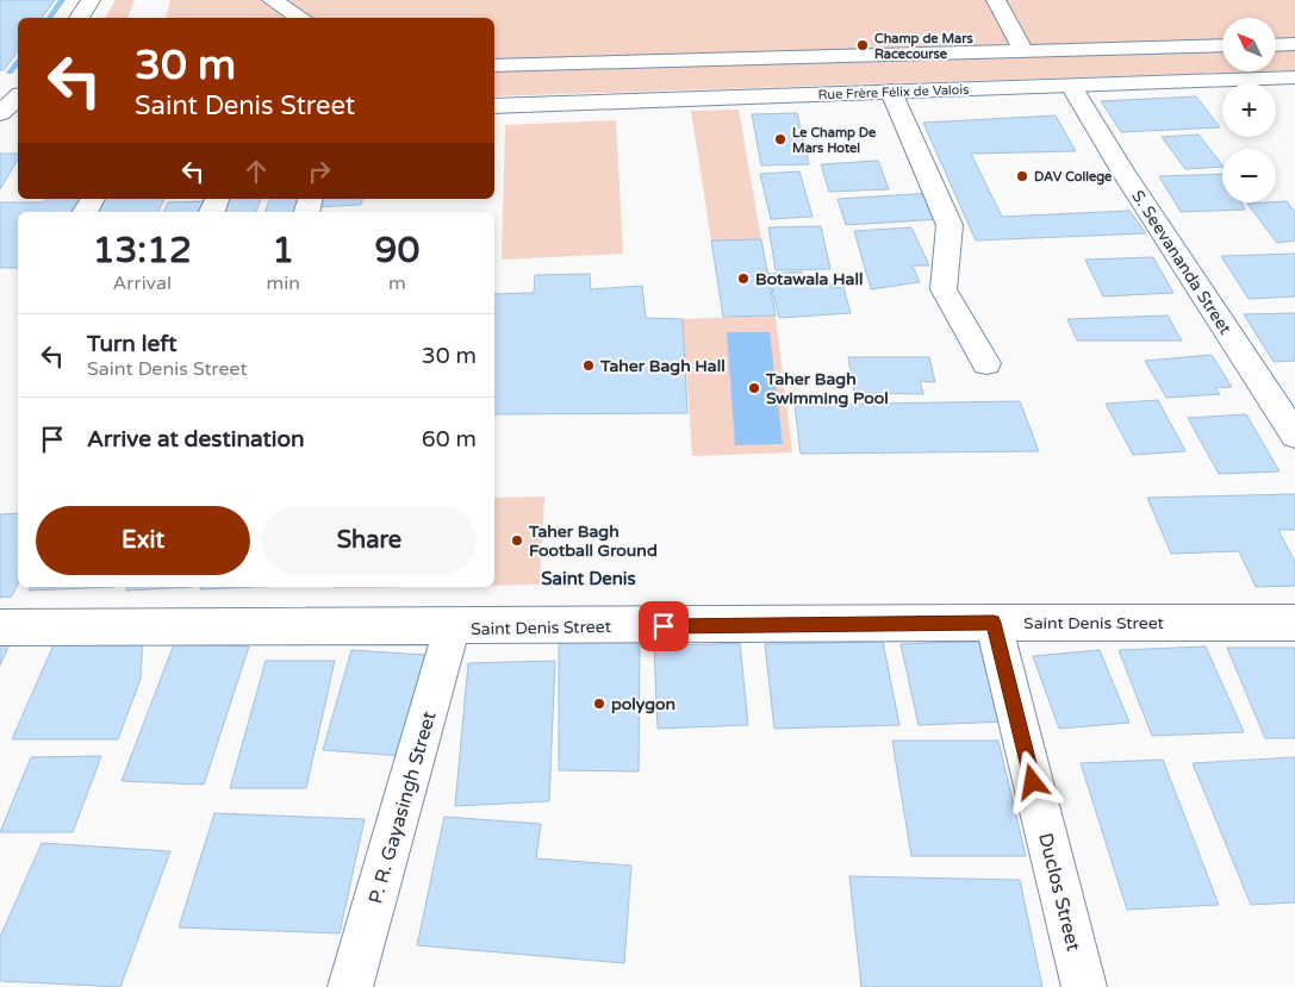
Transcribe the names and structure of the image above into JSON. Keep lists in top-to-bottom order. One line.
{"streets":{"street":["Rue Frère Félix de Valois","S. Seevananda Street","Saint Denis Street","P. R. Gayasingh Street","Duclos Street"]},"crossings":[["Rue Frère Félix de Valois","S. Seevananda Street"],["Saint Denis Street","P. R. Gayasingh Street"],["Saint Denis Street","Duclos Street"]],"districts":["Saint Denis"],"places":["Champ de Mars Racecourse","Le Champ De Mars Hotel","DAV College","Botawala Hall","Taher Bagh Hall","Taher Bagh Swimming Pool","Taher Bagh Football Ground","polygon"],"north":"top left","page":{"map_buttons":["+","−"],"turn":["30 m","Saint Denis Street"],"eta":["13:12","Arrival","1","min","90","m"],"list":[{"name":"Turn left","note":"Saint Denis Street","value":"30 m"},{"name":"Arrive at destination","value":"60 m"}],"buttons":["Exit","Share"]}}
